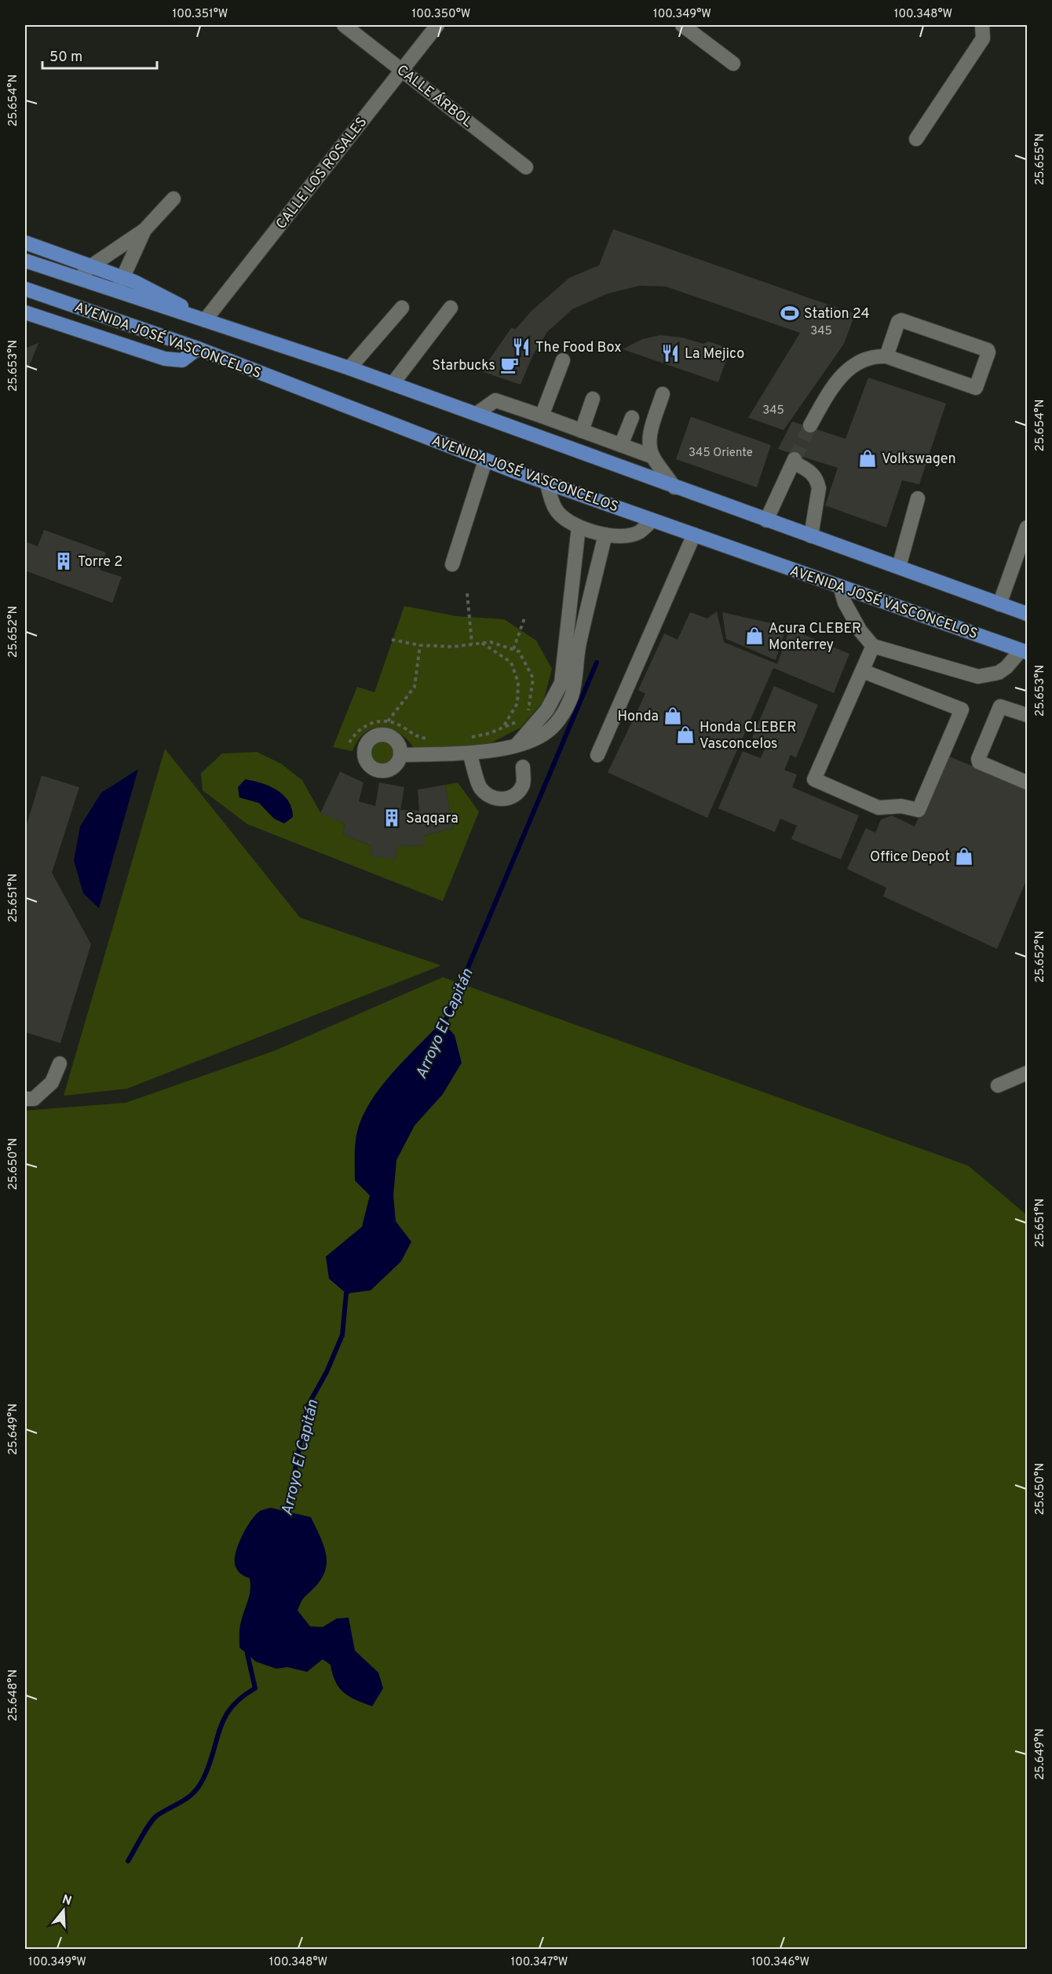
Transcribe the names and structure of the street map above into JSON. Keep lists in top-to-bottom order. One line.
{"streets":{"main road":["AVENIDA JOSÉ VASCONCELOS"],"street":["CALLE ÁRBOL","CALLE LOS ROSALES"]},"crossings":[["CALLE ÁRBOL","CALLE LOS ROSALES"],["CALLE LOS ROSALES","AVENIDA JOSÉ VASCONCELOS"]],"water":["Arroyo El Capitán"],"places":{"sports":["Station 24"],"restaurant":["The Food Box","La Mejico"],"cafe":["Starbucks"],"shop":["Volkswagen","Acura CLEBER Monterrey","Honda","Honda CLEBER Vasconcelos","Office Depot"],"building":["Torre 2","Saqqara"]},"house_numbers":["345","345","345 Oriente"],"scale_bar":"50 m","north":"top","coordinates":["100.351°W","100.350°W","100.349°W","100.348°W","25.654°N","25.655°N","25.653°N","25.652°N","25.651°N","25.650°N","25.649°N","25.648°N","100.347°W","100.346°W"]}
